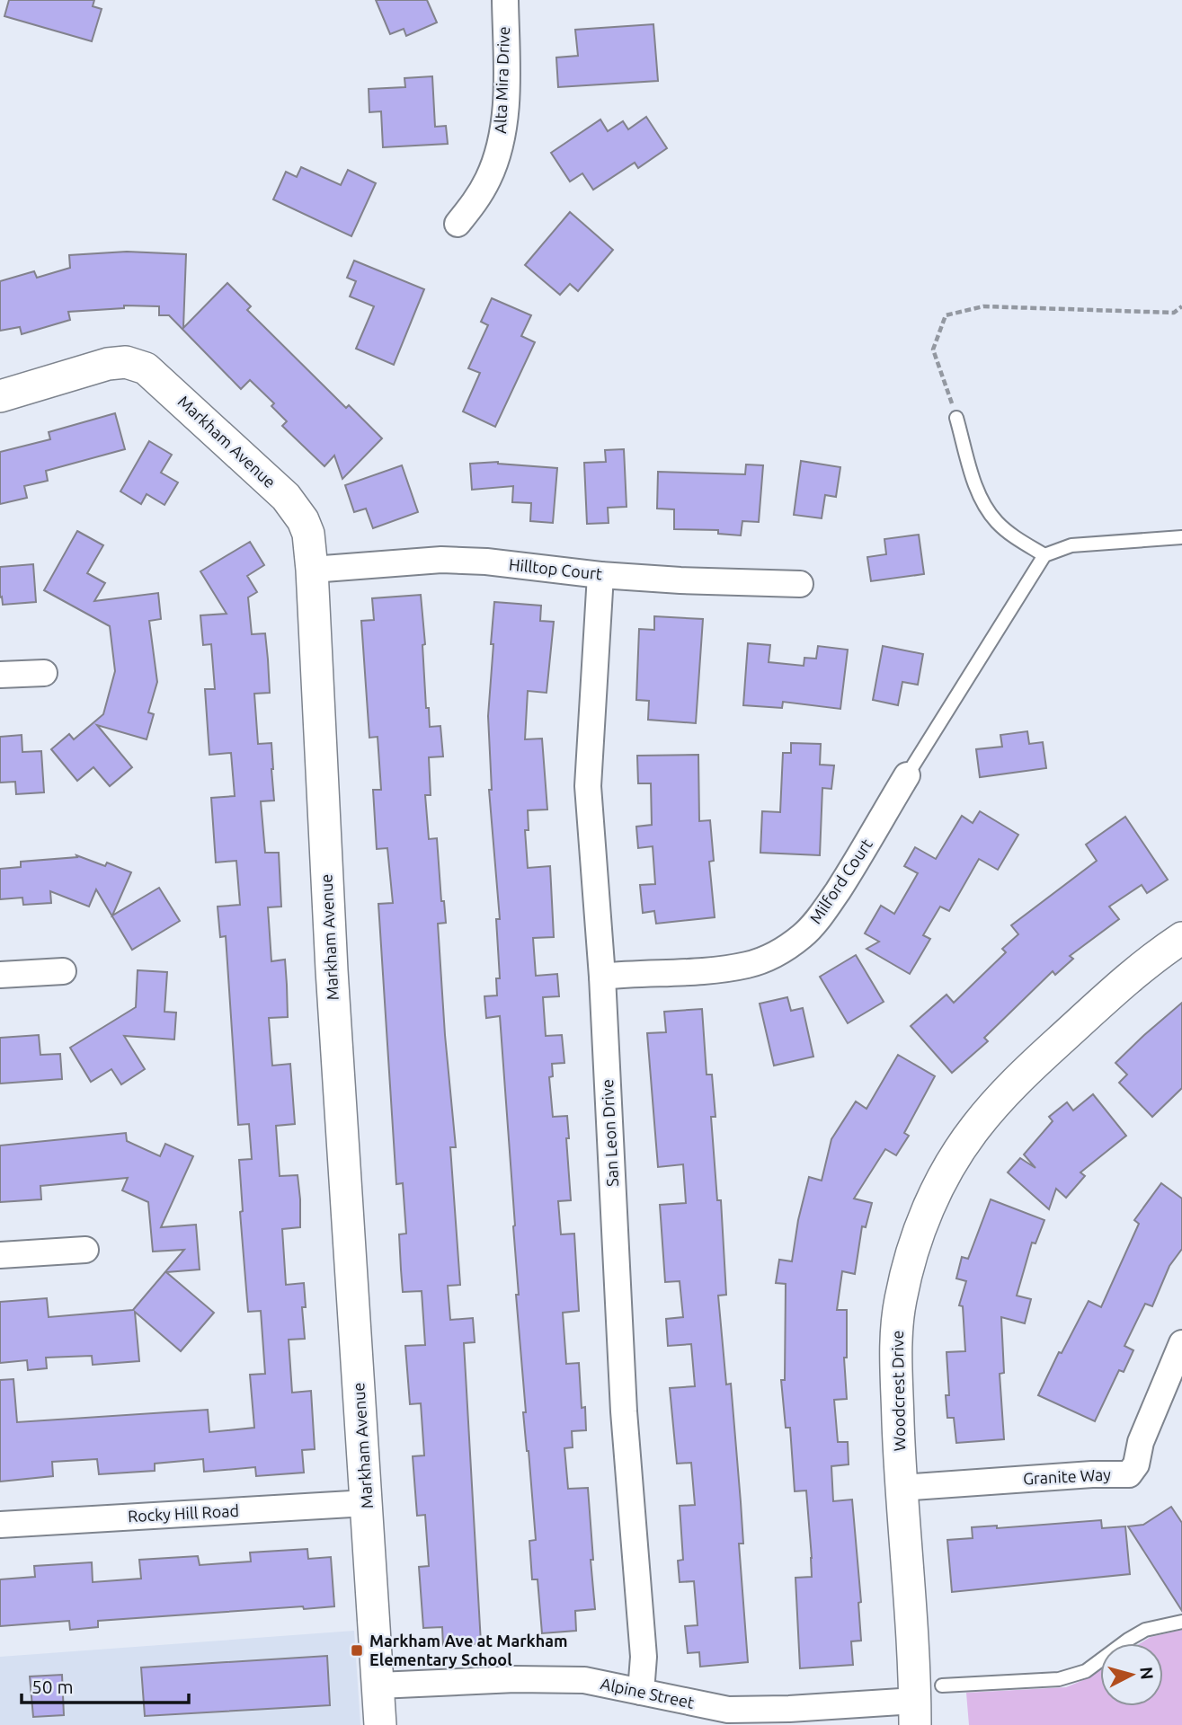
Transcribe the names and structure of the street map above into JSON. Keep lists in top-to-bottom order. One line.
{"streets":{"street":["Alta Mira Drive","Markham Avenue","Hilltop Court","Milford Court","San Leon Drive","Woodcrest Drive","Granite Way","Rocky Hill Road","Alpine Street"]},"crossings":[["Markham Avenue","Hilltop Court"],["Markham Avenue","Rocky Hill Road"],["Markham Avenue","Alpine Street"],["Hilltop Court","San Leon Drive"],["Milford Court","San Leon Drive"],["San Leon Drive","Alpine Street"],["Woodcrest Drive","Granite Way"],["Woodcrest Drive","Alpine Street"]],"places":{"transit":["Markham Ave at Markham Elementary School"]},"scale_bar":"50 m","north":"right"}
